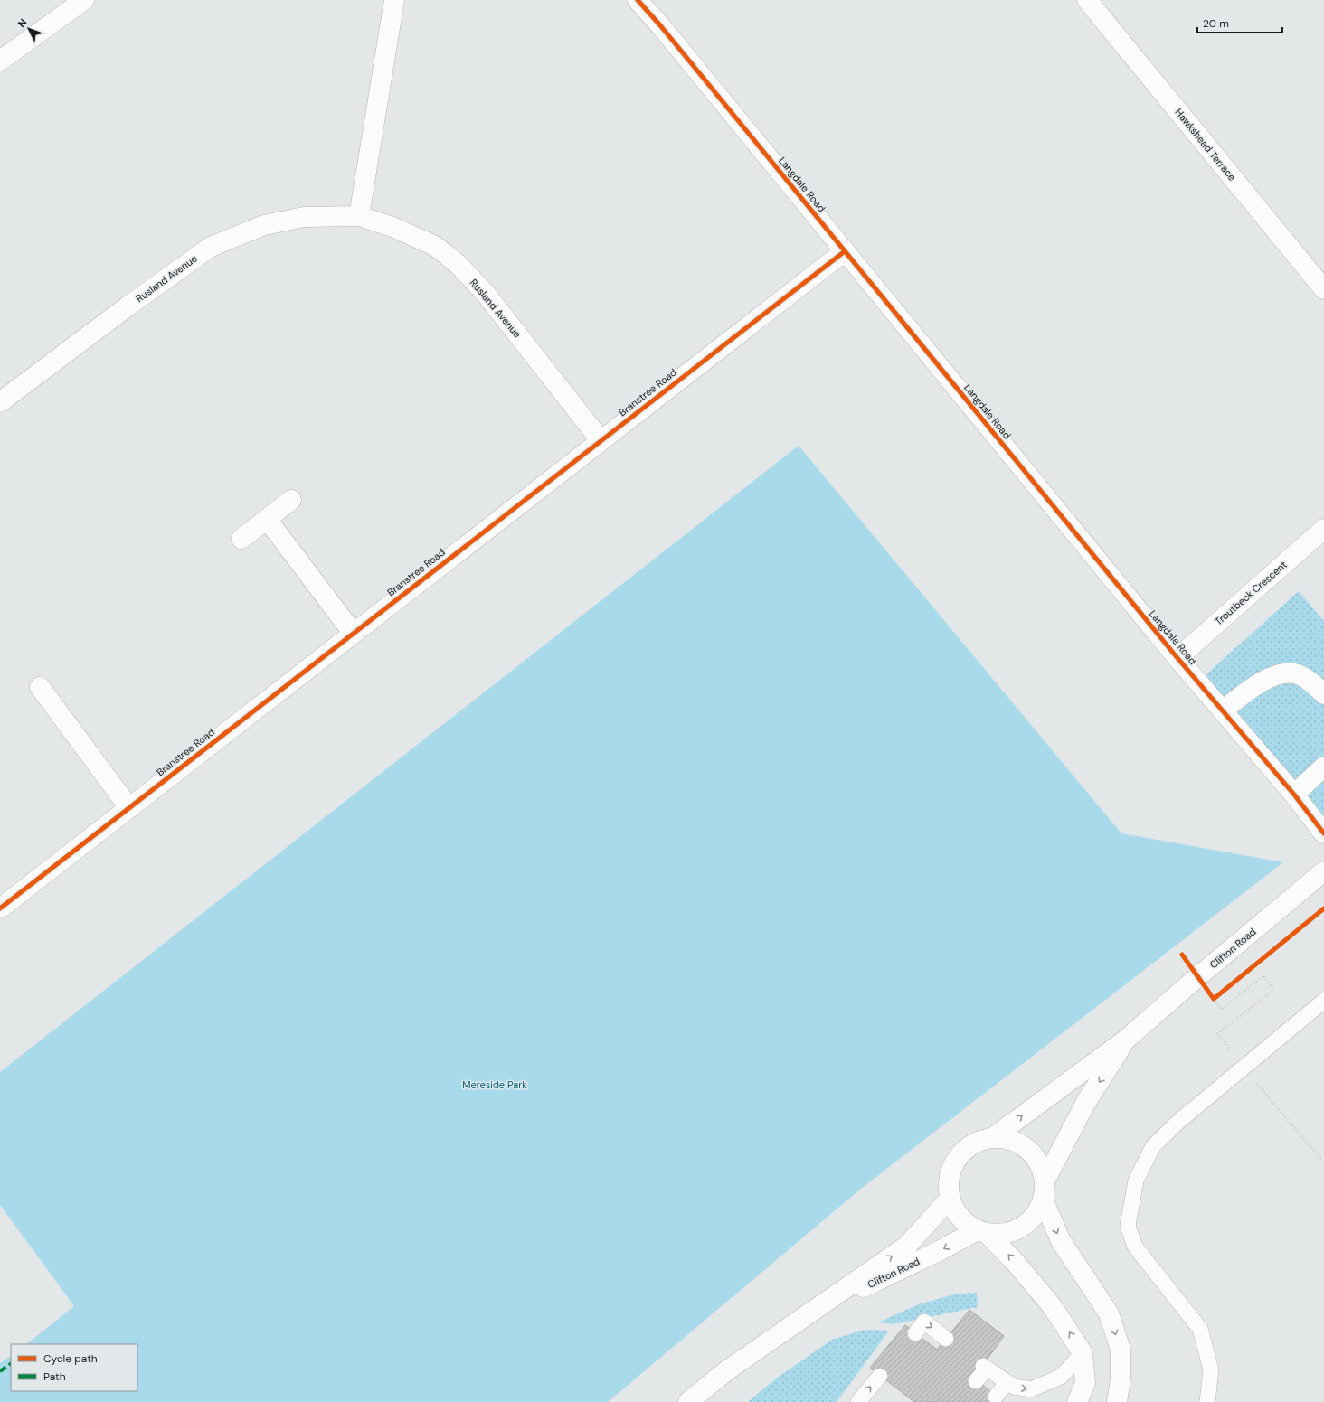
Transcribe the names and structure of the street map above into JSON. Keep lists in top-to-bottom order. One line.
{"streets":{"street":["Hawkshead Terrace","Langdale Road","Rusland Avenue","Branstree Road","Troutbeck Crescent","Clifton Road"]},"crossings":[["Langdale Road","Branstree Road"],["Langdale Road","Troutbeck Crescent"],["Rusland Avenue","Branstree Road"]],"parks":["Mereside Park"],"legend":["Cycle path","Path"],"scale_bar":"20 m","north":"top left"}
